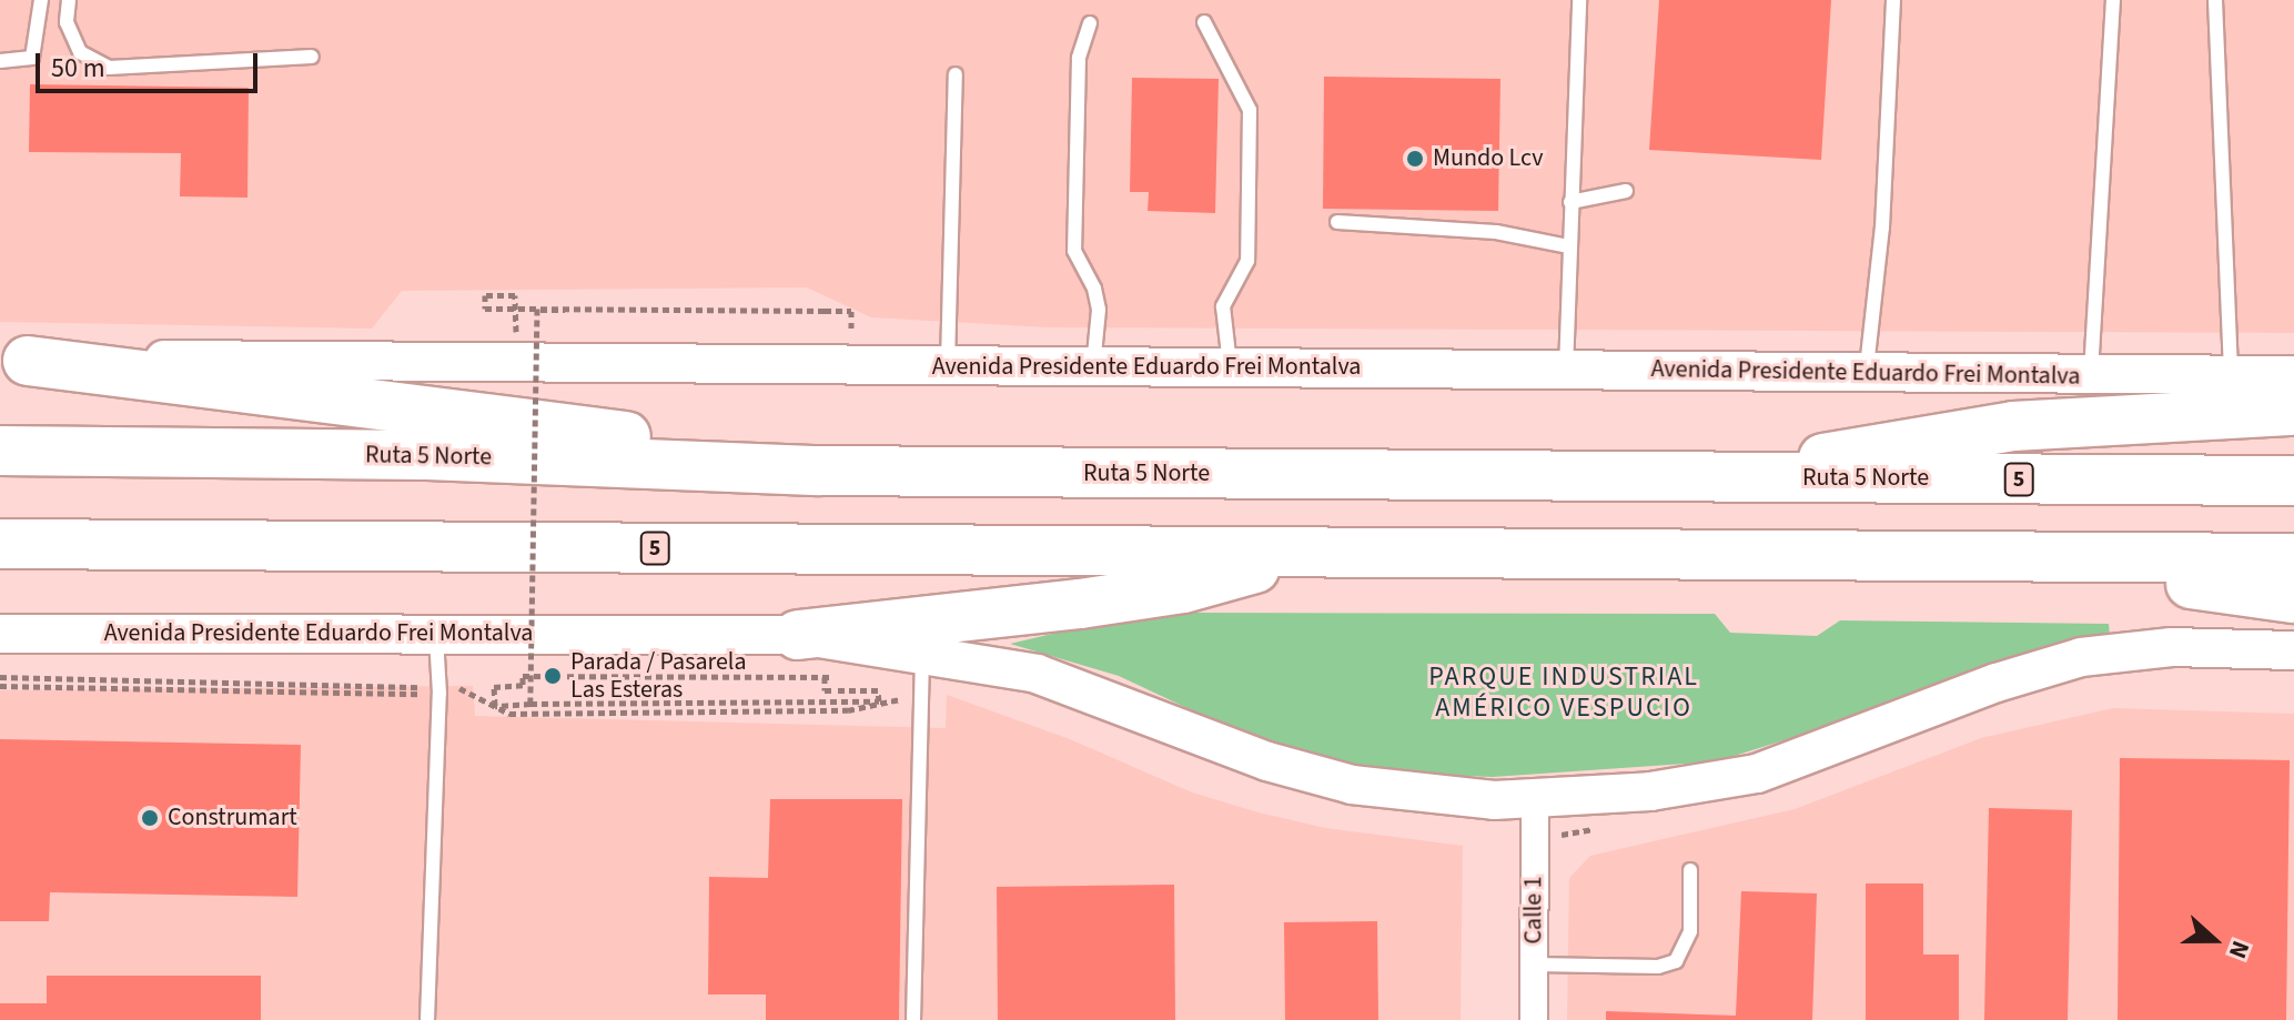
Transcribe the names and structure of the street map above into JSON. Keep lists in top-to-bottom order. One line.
{"streets":{"highway":["Ruta 5 Norte","5"],"main road":["Avenida Presidente Eduardo Frei Montalva"],"street":["Calle 1"]},"crossings":[["Avenida Presidente Eduardo Frei Montalva","Calle 1"]],"districts":["PARQUE INDUSTRIAL AMÉRICO VESPUCIO"],"places":["Mundo Lcv","Parada / Pasarela Las Esteras","Construmart"],"scale_bar":"50 m","north":"right"}
